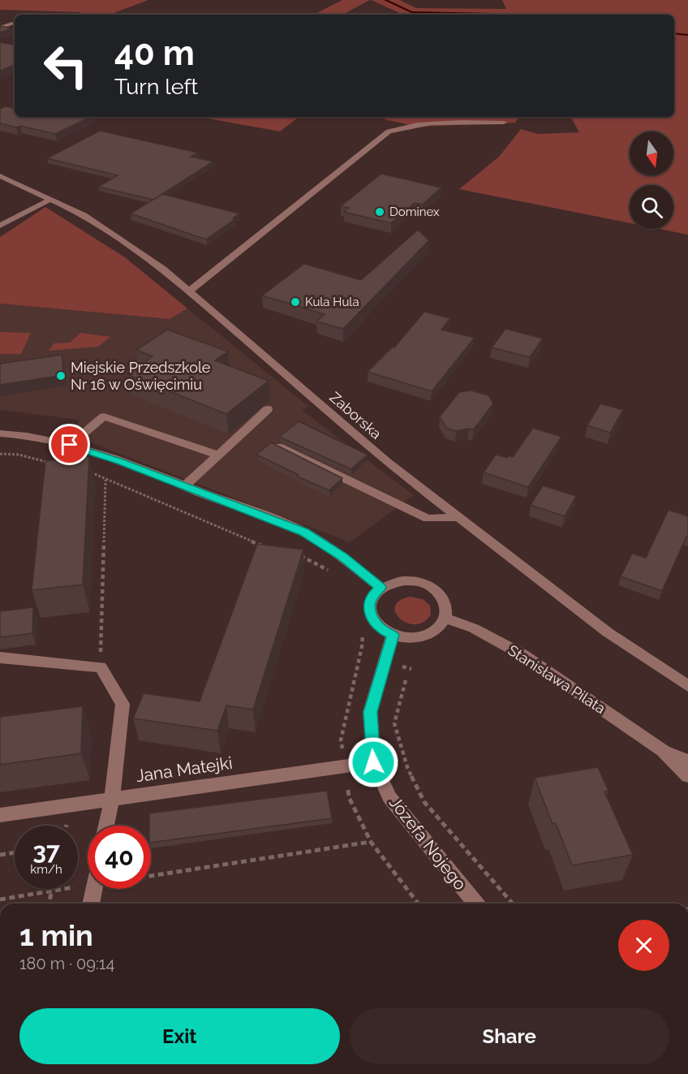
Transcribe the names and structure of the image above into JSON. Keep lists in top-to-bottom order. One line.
{"streets":{"street":["Zaborska","Stanisława Pilata","Jana Matejki","Józefa Nojego"]},"crossings":[["Stanisława Pilata","Józefa Nojego"],["Jana Matejki","Józefa Nojego"]],"places":["Dominex","Kula Hula","Miejskie Przedszkole Nr 16 w Oświęcimiu"],"north":"bottom","page":{"turn":["40 m","Turn left"],"speed":"37 km/h","limit":"40","heading":["1 min","180 m · 09:14"],"buttons":["Exit","Share"]}}
